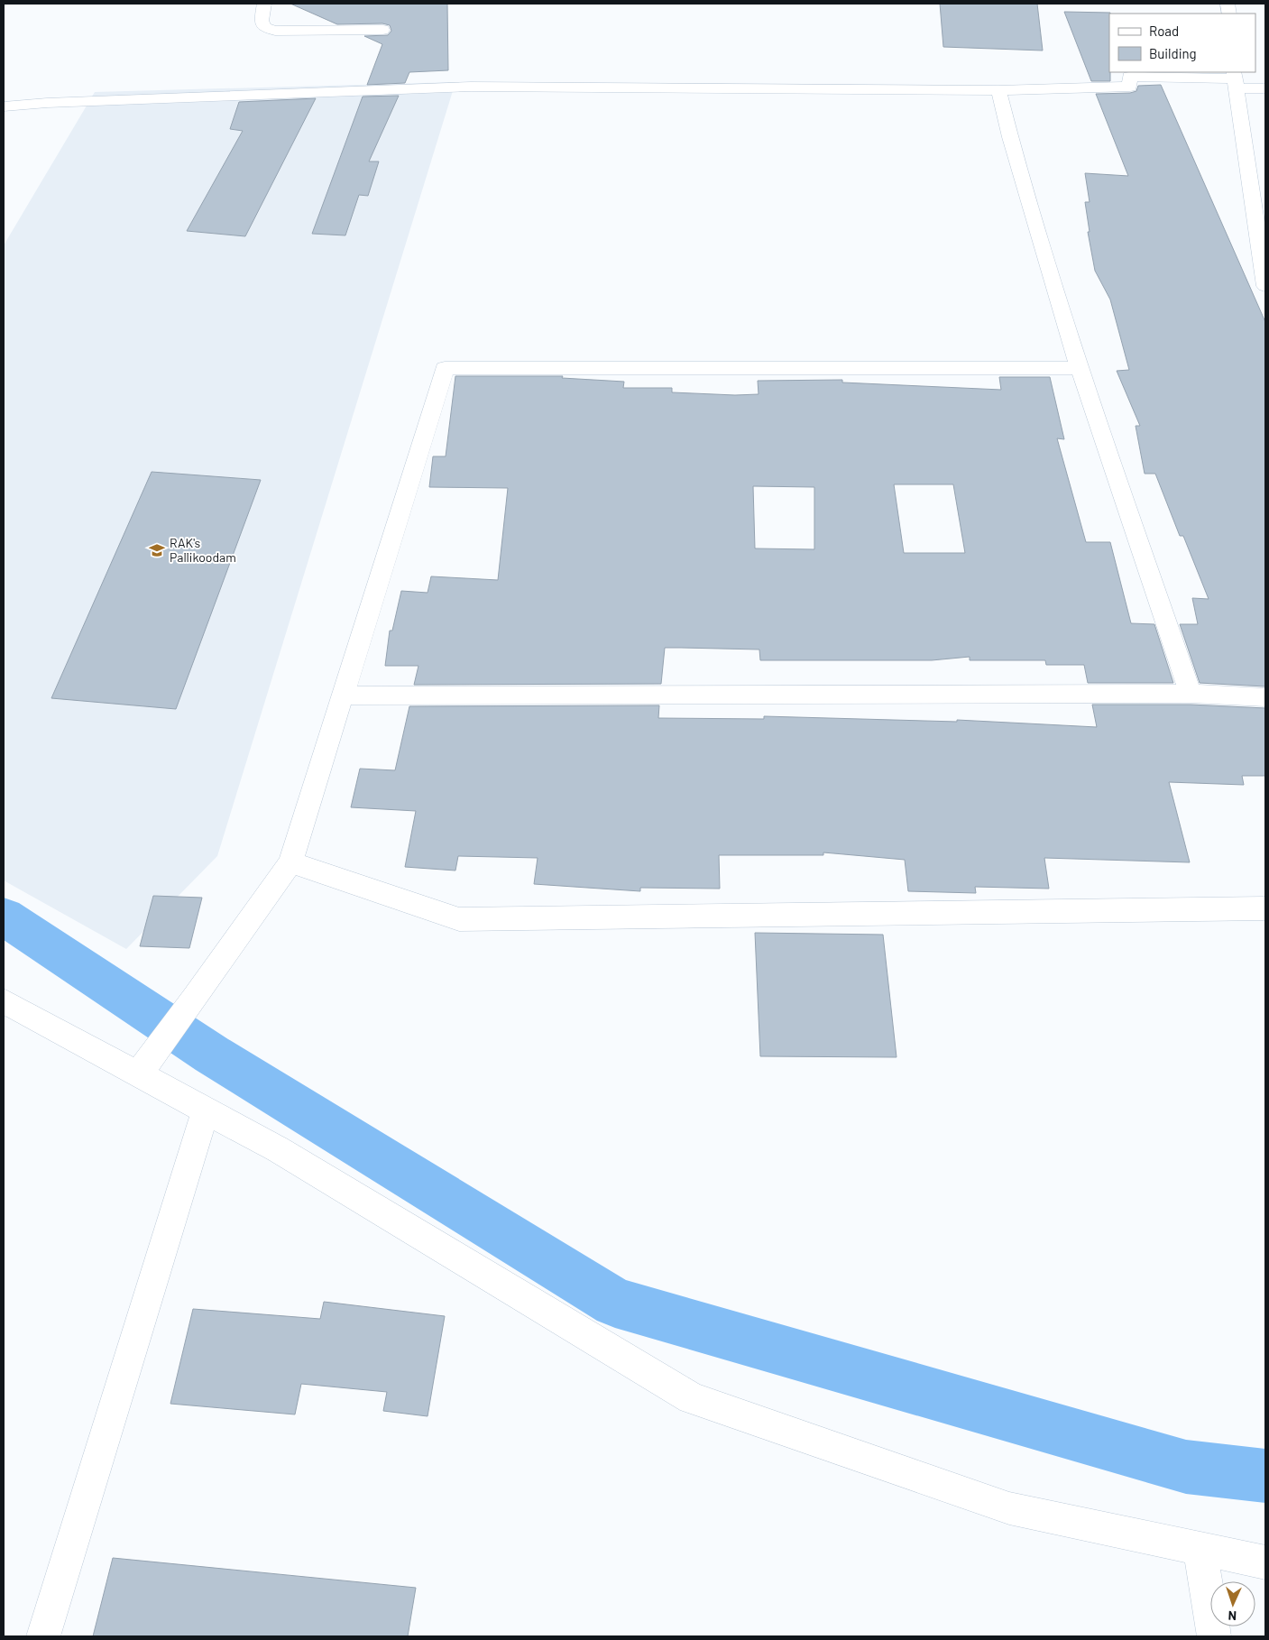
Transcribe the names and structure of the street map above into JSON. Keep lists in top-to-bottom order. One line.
{"places":{"school or university":["RAK's Pallikoodam"]},"legend":["Road","Building"],"north":"bottom"}
